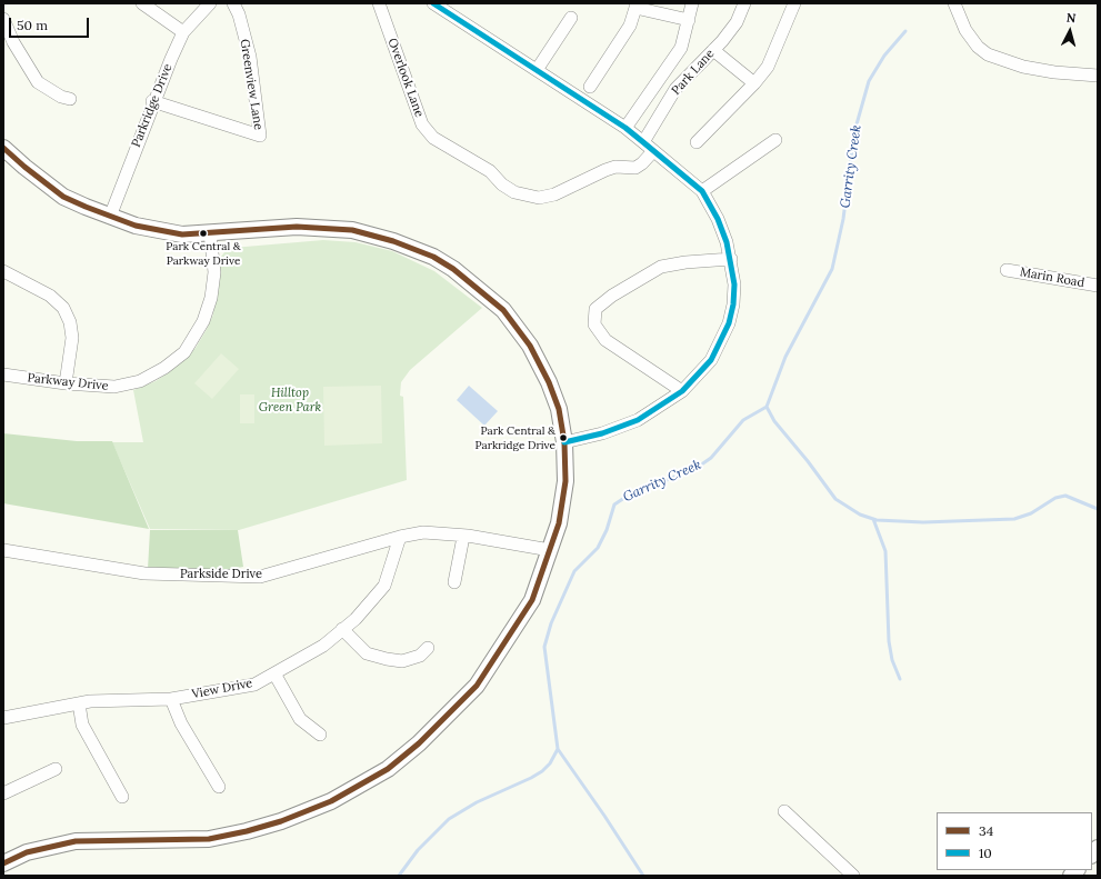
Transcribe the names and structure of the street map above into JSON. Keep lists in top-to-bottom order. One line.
{"streets":{"street":["Park Lane","Overlook Lane","Greenview Lane","Parkridge Drive","Marin Road","Parkway Drive","Parkside Drive","View Drive"]},"crossings":[["Greenview Lane","Parkridge Drive"],["Parkside Drive","View Drive"]],"water":["Garrity Creek"],"parks":["Hilltop Green Park"],"places":["Park Central & Parkway Drive","Park Central & Parkridge Drive"],"lines":["transit line 10","transit line 34"],"legend":["34","10"],"scale_bar":"50 m","north":"top"}
